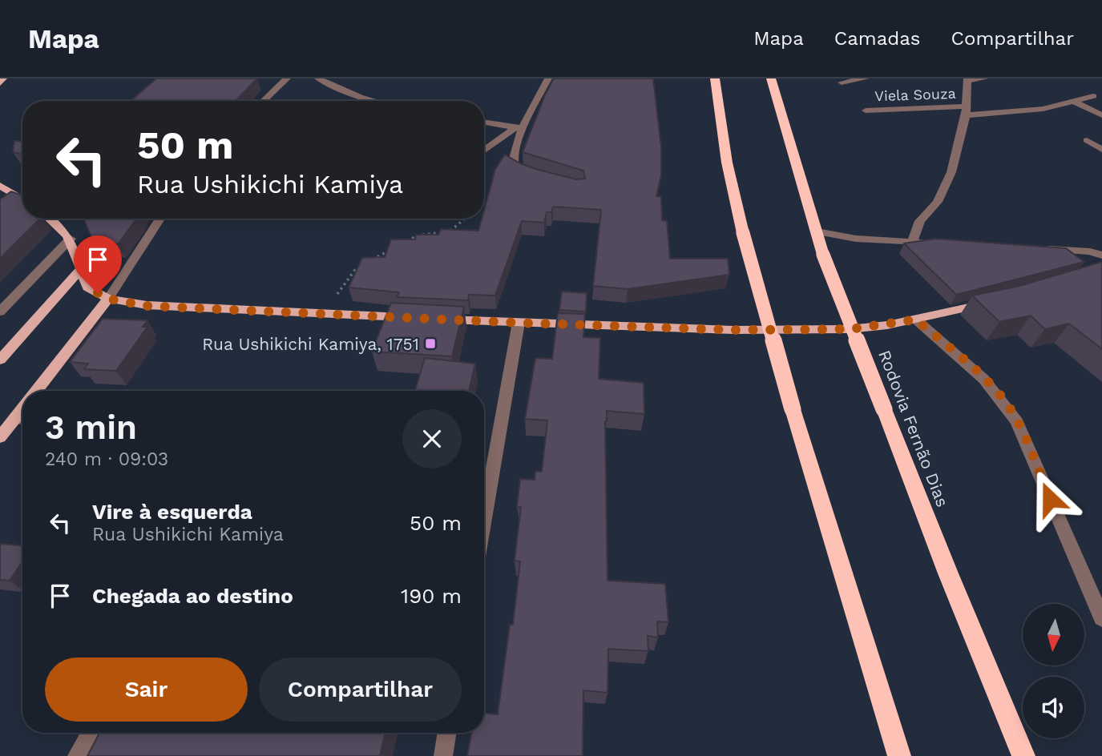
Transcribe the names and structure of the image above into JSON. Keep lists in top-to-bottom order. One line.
{"streets":{"highway":["Rodovia Fernão Dias"],"street":["Viela Souza"]},"places":{"transit":["Rua Ushikichi Kamiya, 1751"]},"north":"bottom","page":{"header":"Mapa","nav":["Mapa","Camadas","Compartilhar"],"turn":["50 m","Rua Ushikichi Kamiya"],"heading":["3 min","240 m · 09:03"],"list":[{"name":"Vire à esquerda","note":"Rua Ushikichi Kamiya","value":"50 m"},{"name":"Chegada ao destino","value":"190 m"}],"buttons":["Sair","Compartilhar"]}}
